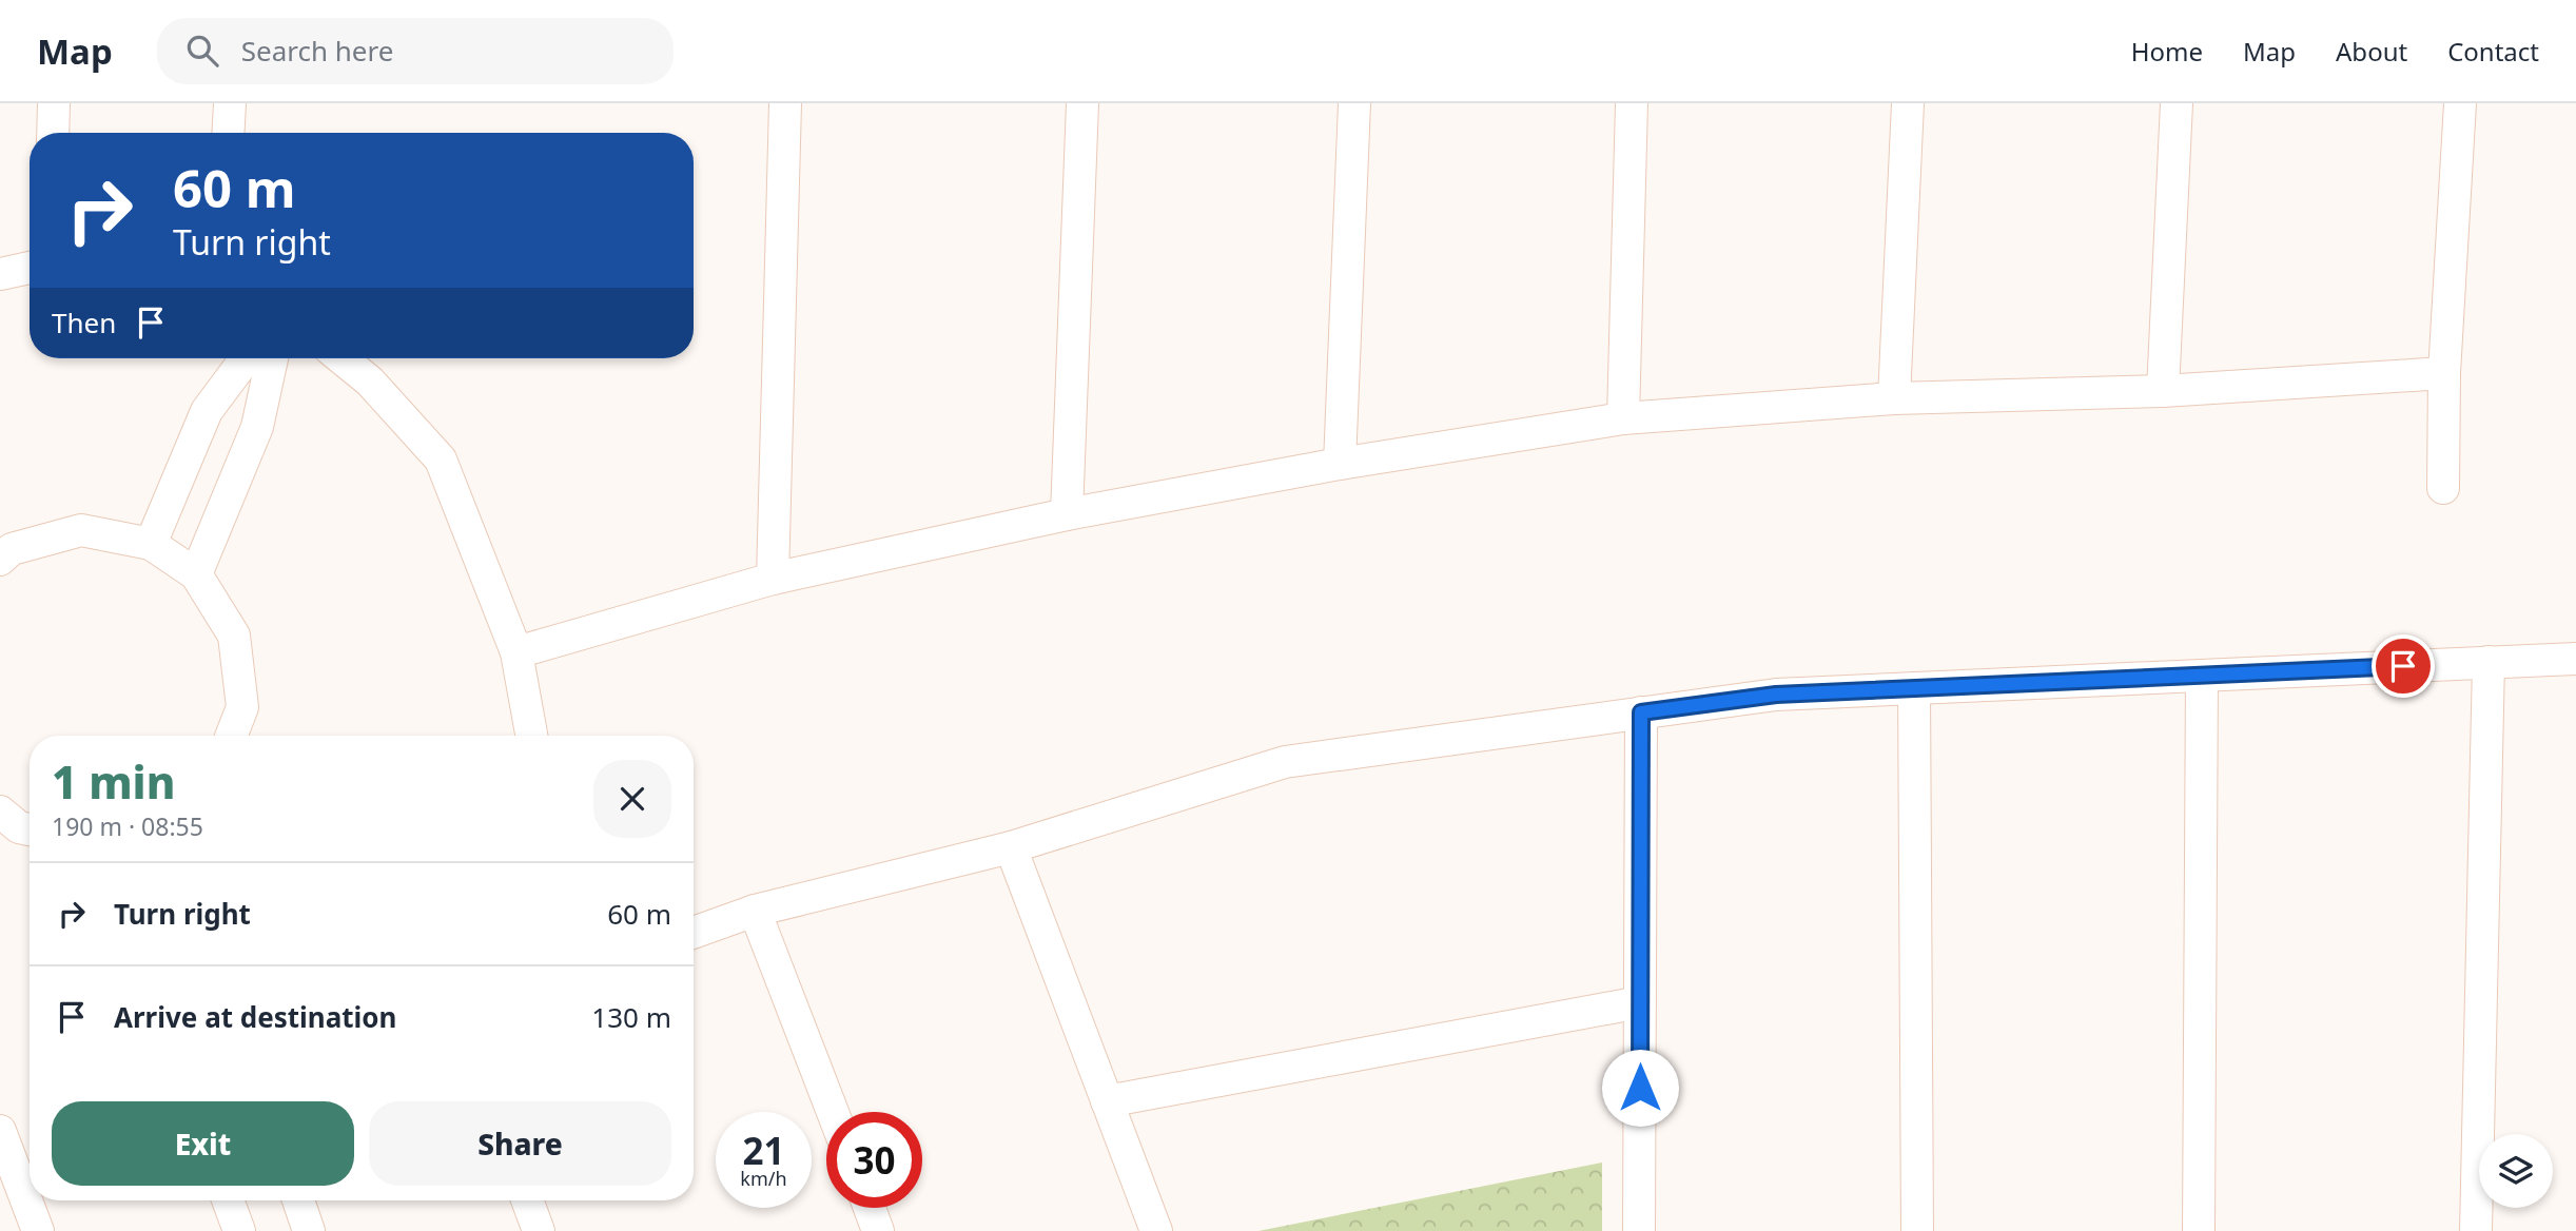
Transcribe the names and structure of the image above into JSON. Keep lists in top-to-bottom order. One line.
{"page":{"header":"Map","search":"Search here","nav":["Home","Map","About","Contact"],"turn":["60 m","Turn right"],"then":"Then","heading":["1 min","190 m · 08:55"],"list":[{"name":"Turn right","value":"60 m"},{"name":"Arrive at destination","value":"130 m"}],"buttons":["Exit","Share"],"speed":"21 km/h","limit":"30"}}
